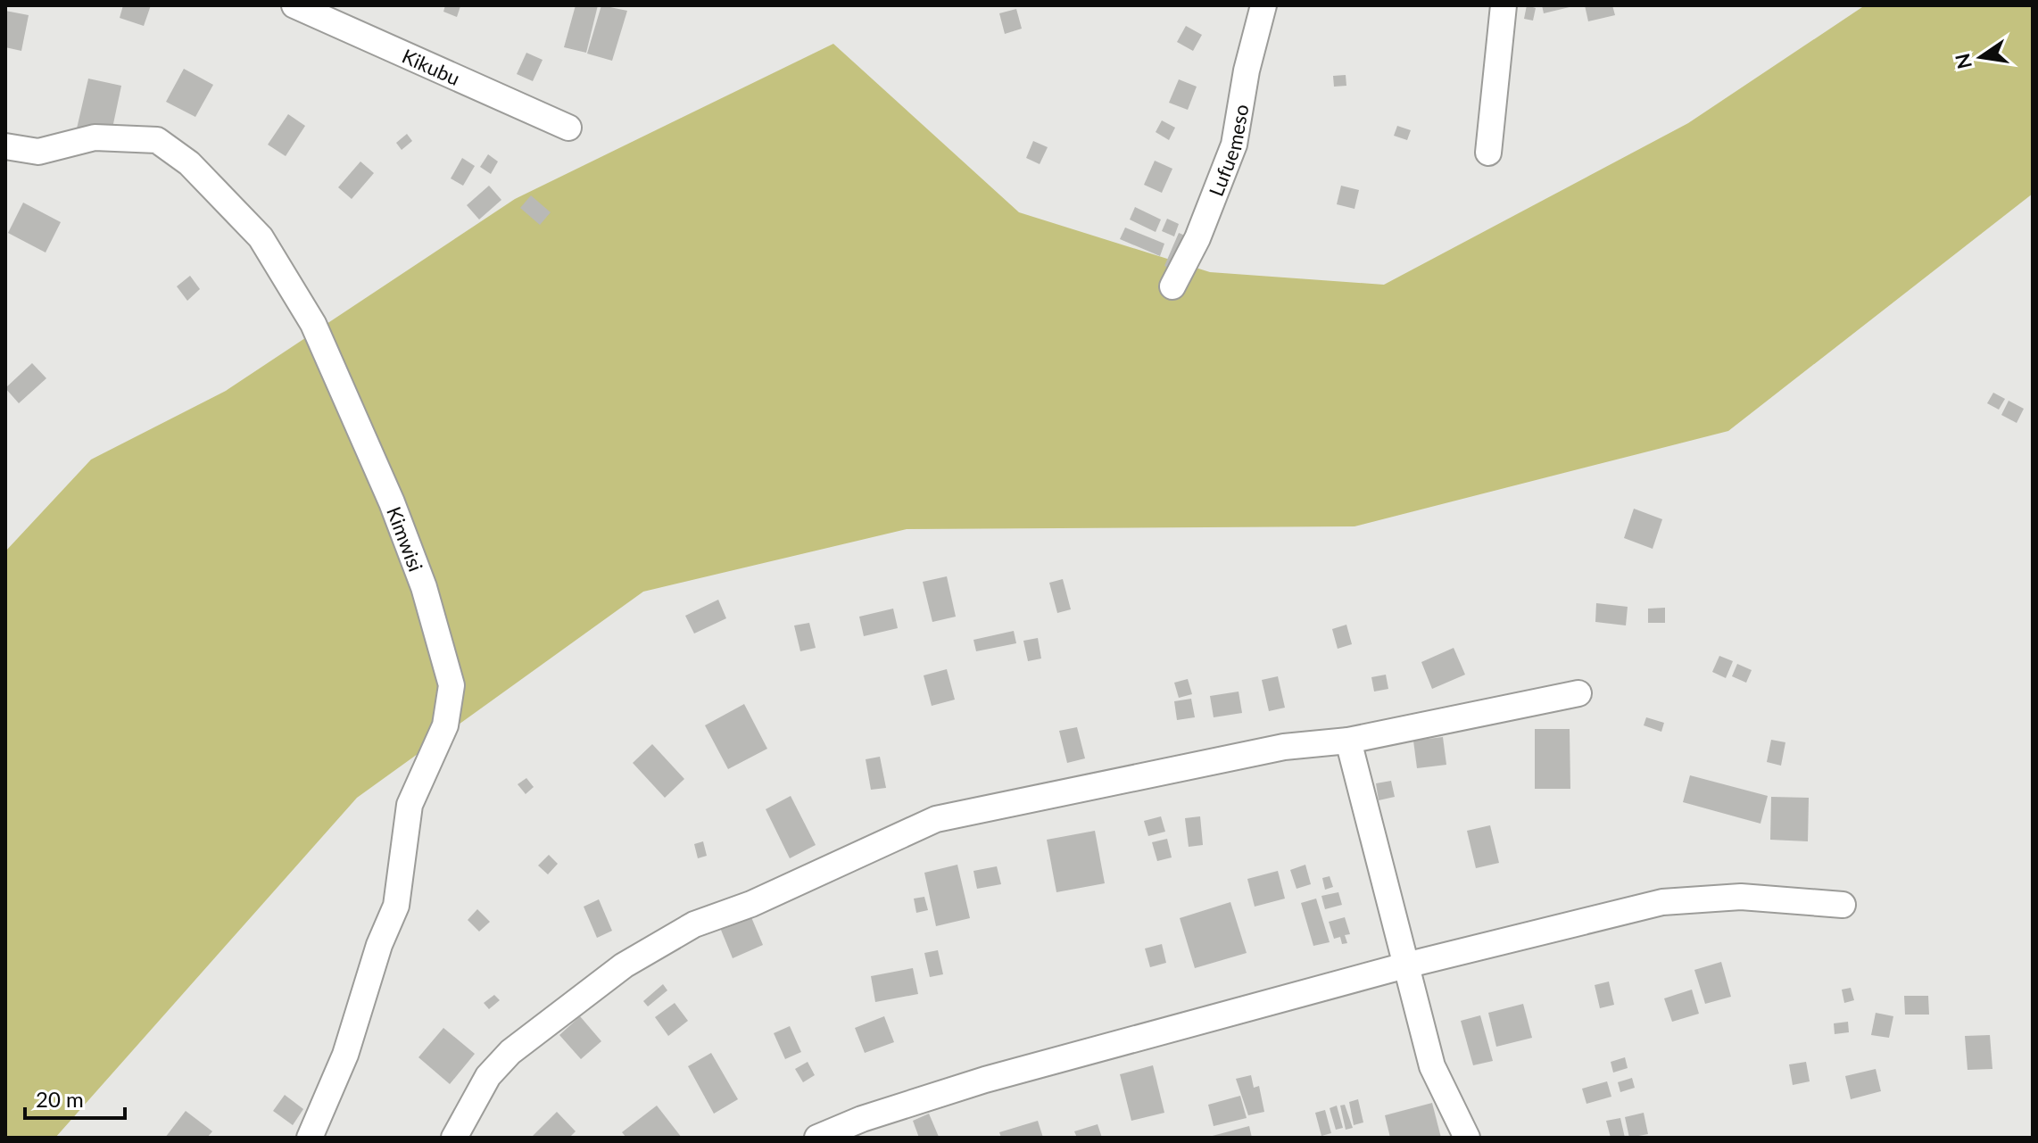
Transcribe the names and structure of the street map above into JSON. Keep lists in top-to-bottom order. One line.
{"streets":{"street":["Kikubu","Lufuemeso","Kimwisi"]},"scale_bar":"20 m","north":"left"}
